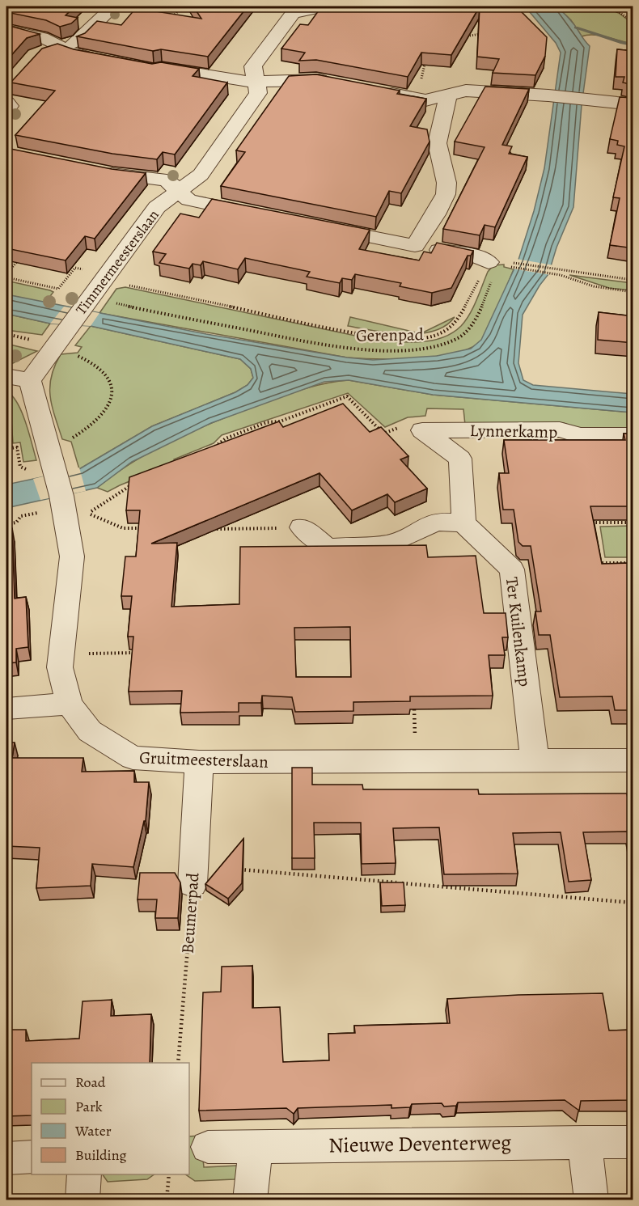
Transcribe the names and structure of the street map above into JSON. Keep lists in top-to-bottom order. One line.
{"streets":{"street":["Timmermeesterslaan","Lynnerkamp","Ter Kuilenkamp","Gruitmeesterslaan","Beumerpad","Nieuwe Deventerweg"],"path":["Gerenpad"]},"crossings":[["Timmermeesterslaan","Gerenpad"],["Timmermeesterslaan","Gruitmeesterslaan"],["Ter Kuilenkamp","Gruitmeesterslaan"],["Gruitmeesterslaan","Beumerpad"]],"legend":["Road","Park","Water","Building"]}
